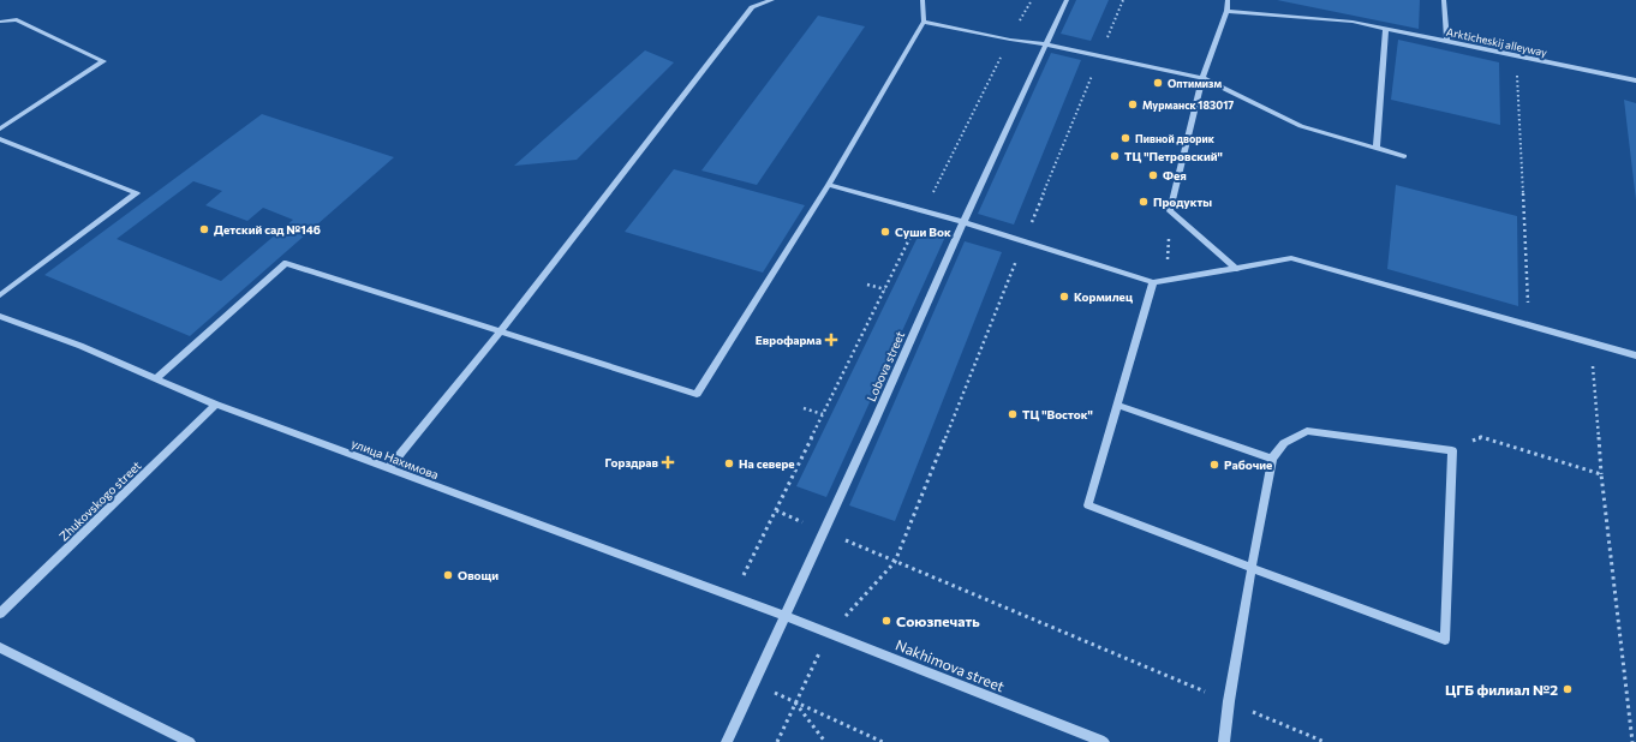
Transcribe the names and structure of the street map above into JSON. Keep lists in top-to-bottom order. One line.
{"streets":{"street":["Arkticheskij alleyway","Lobova street","улица Нахимова","Zhukovskogo street","Nakhimova street"]},"crossings":[["Lobova street","улица Нахимова"],["Lobova street","Nakhimova street"],["улица Нахимова","Zhukovskogo street"],["улица Нахимова","Nakhimova street"]],"places":{"other":["Оптимизм","Мурманск 183017","Пивной дворик","ТЦ \"Петровский\"","Фея","Продукты","Детский сад №146","Суши Вок","Кормилец","ТЦ \"Восток\"","На севере","Рабочие","Овощи","Союзпечать","ЦГБ филиал №2"],"health":["Еврофарма","Горздрав"]}}
